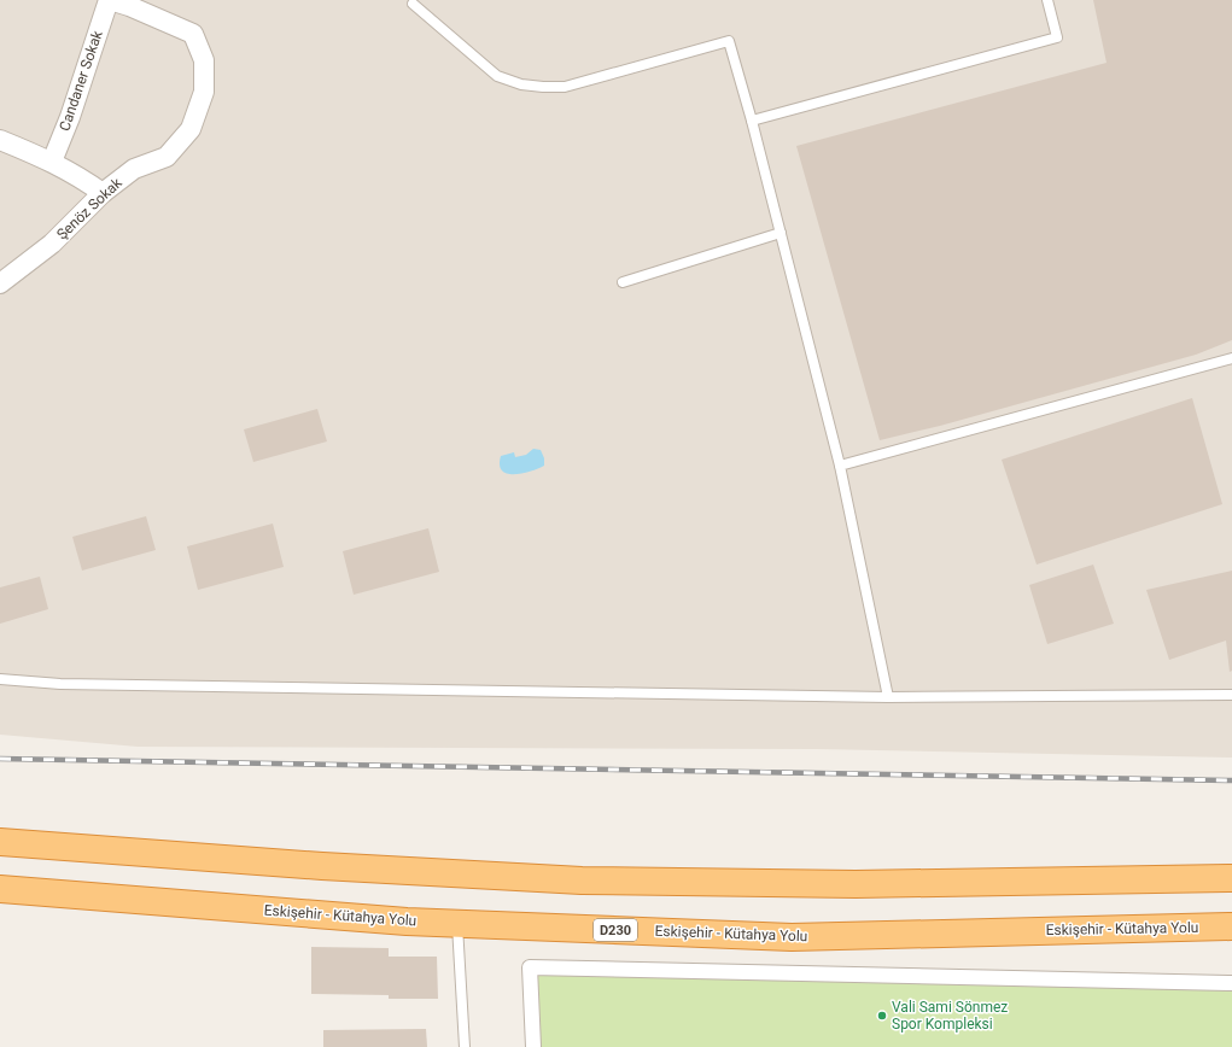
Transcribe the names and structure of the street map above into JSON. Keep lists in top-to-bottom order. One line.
{"streets":{"highway":["Eskişehir - Kütahya Yolu","D230"],"street":["Candaner Sokak","Şenöz Sokak"]},"crossings":[["Candaner Sokak","Şenöz Sokak"]],"places":["Vali Sami Sönmez Spor Kompleksi"]}
